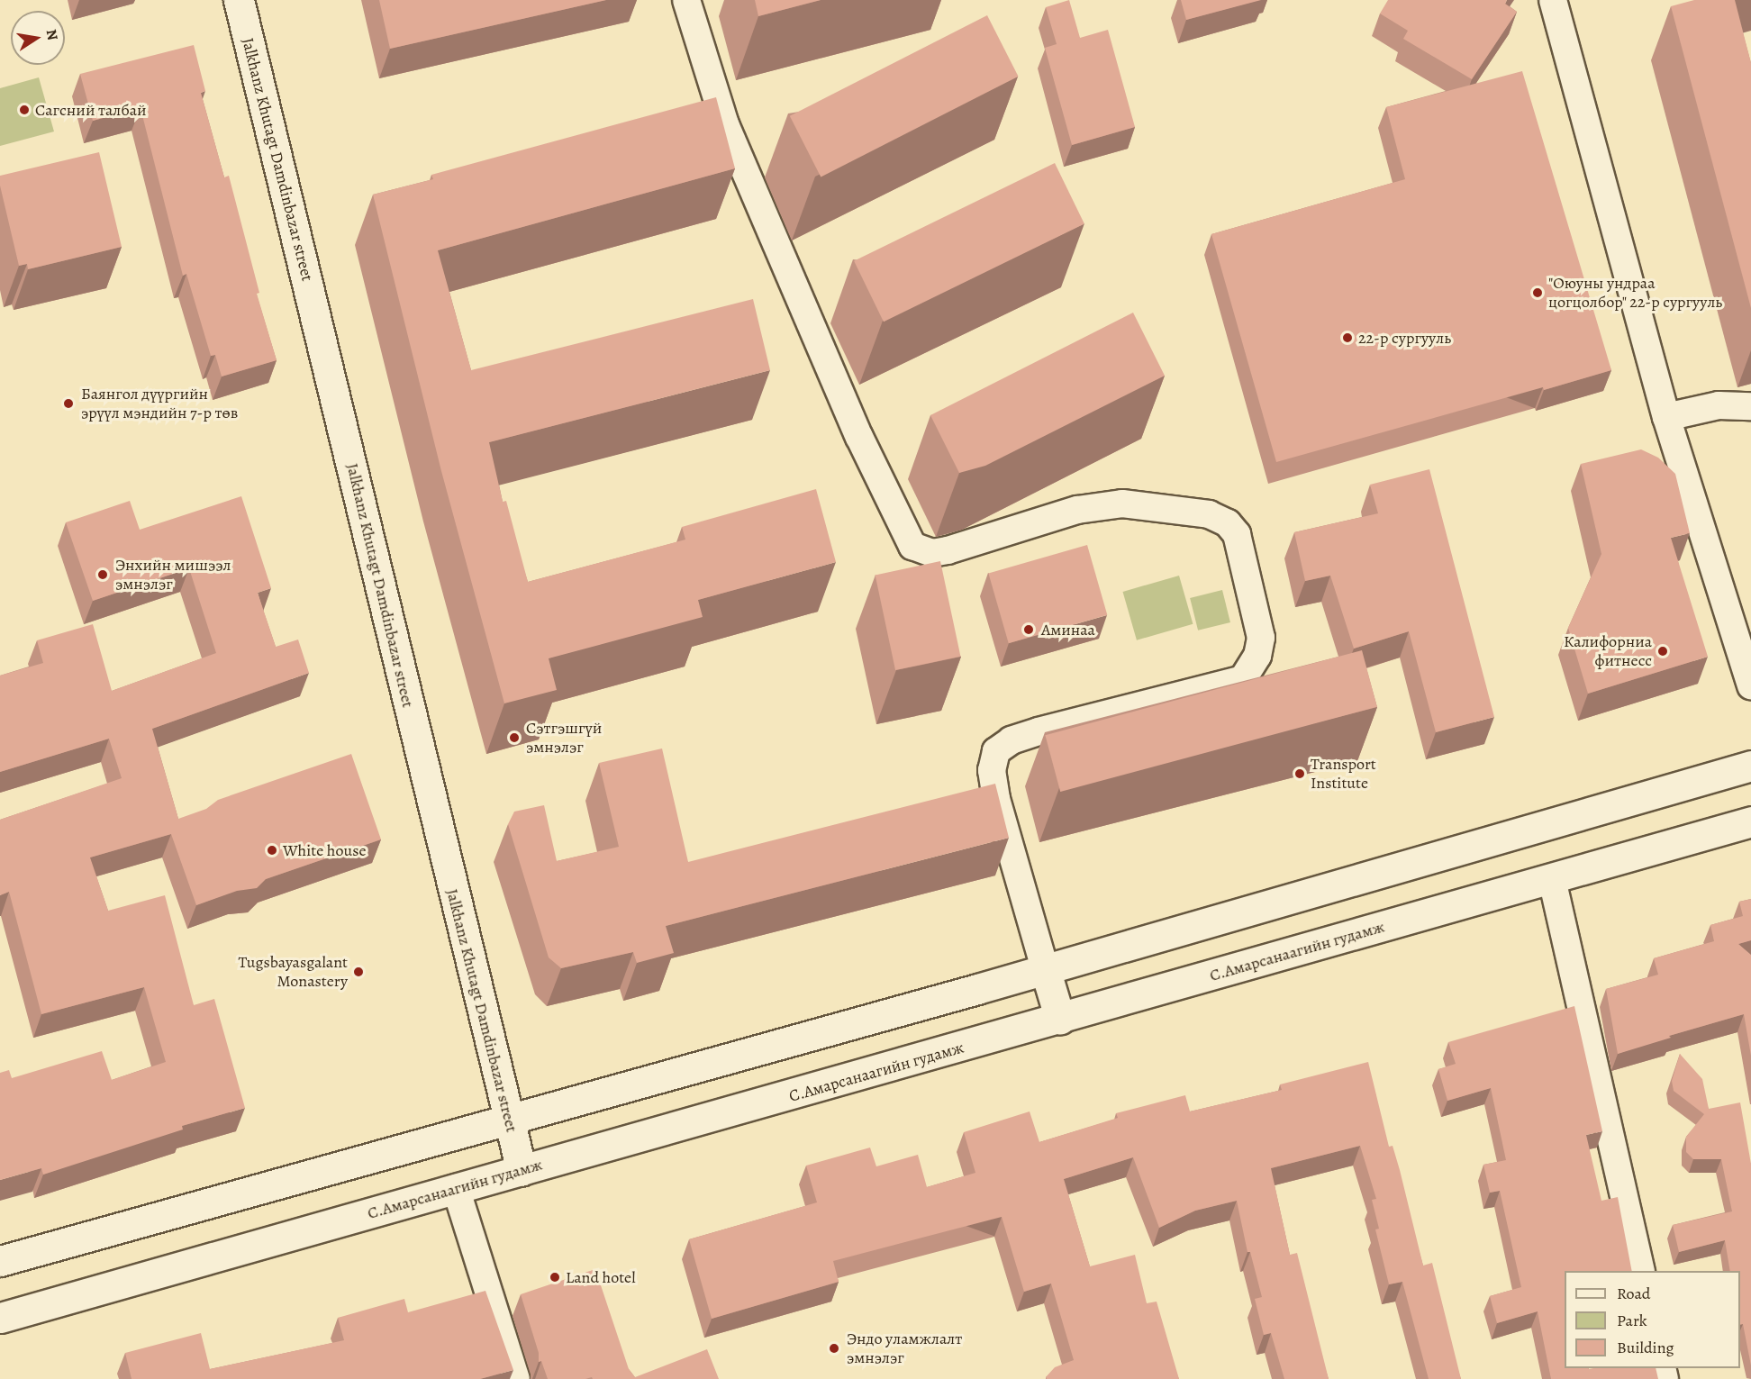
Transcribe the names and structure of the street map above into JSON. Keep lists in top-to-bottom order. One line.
{"streets":{"main road":["Jalkhanz Khutagt Damdinbazar street","С.Амарсанаагийн гудамж"]},"crossings":[["Jalkhanz Khutagt Damdinbazar street","С.Амарсанаагийн гудамж"]],"places":["Сагсний талбай","\"Оюуны ундраа цогцолбор\" 22-р сургууль","22-р сургууль","Баянгол дүүргийн эрүүл мэндийн 7-р төв","Энхийн мишээл эмнэлэг","Аминаа","Калифорниа фитнесс","Сэтгэшгүй эмнэлэг","Transport Institute","White house","Tugsbayasgalant Monastery","Land hotel","Эндо уламжлалт эмнэлэг"],"legend":["Road","Park","Building"],"north":"right"}
